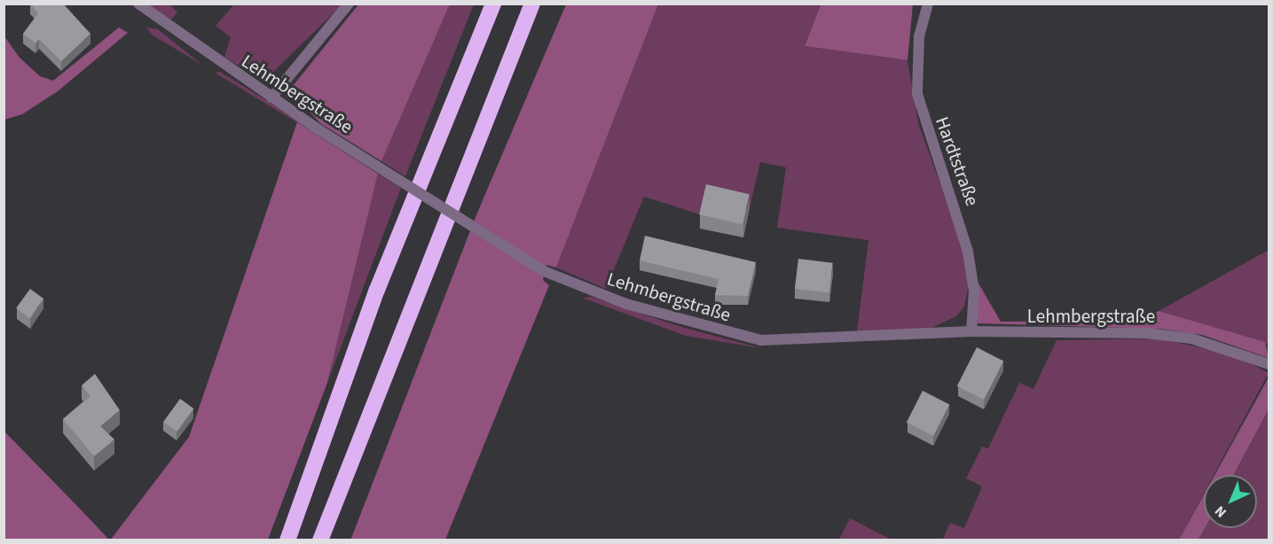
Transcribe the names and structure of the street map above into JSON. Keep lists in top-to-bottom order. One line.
{"streets":{"street":["Lehmbergstraße","Hardtstraße"]},"crossings":[["Lehmbergstraße","Hardtstraße"]],"north":"bottom left"}
